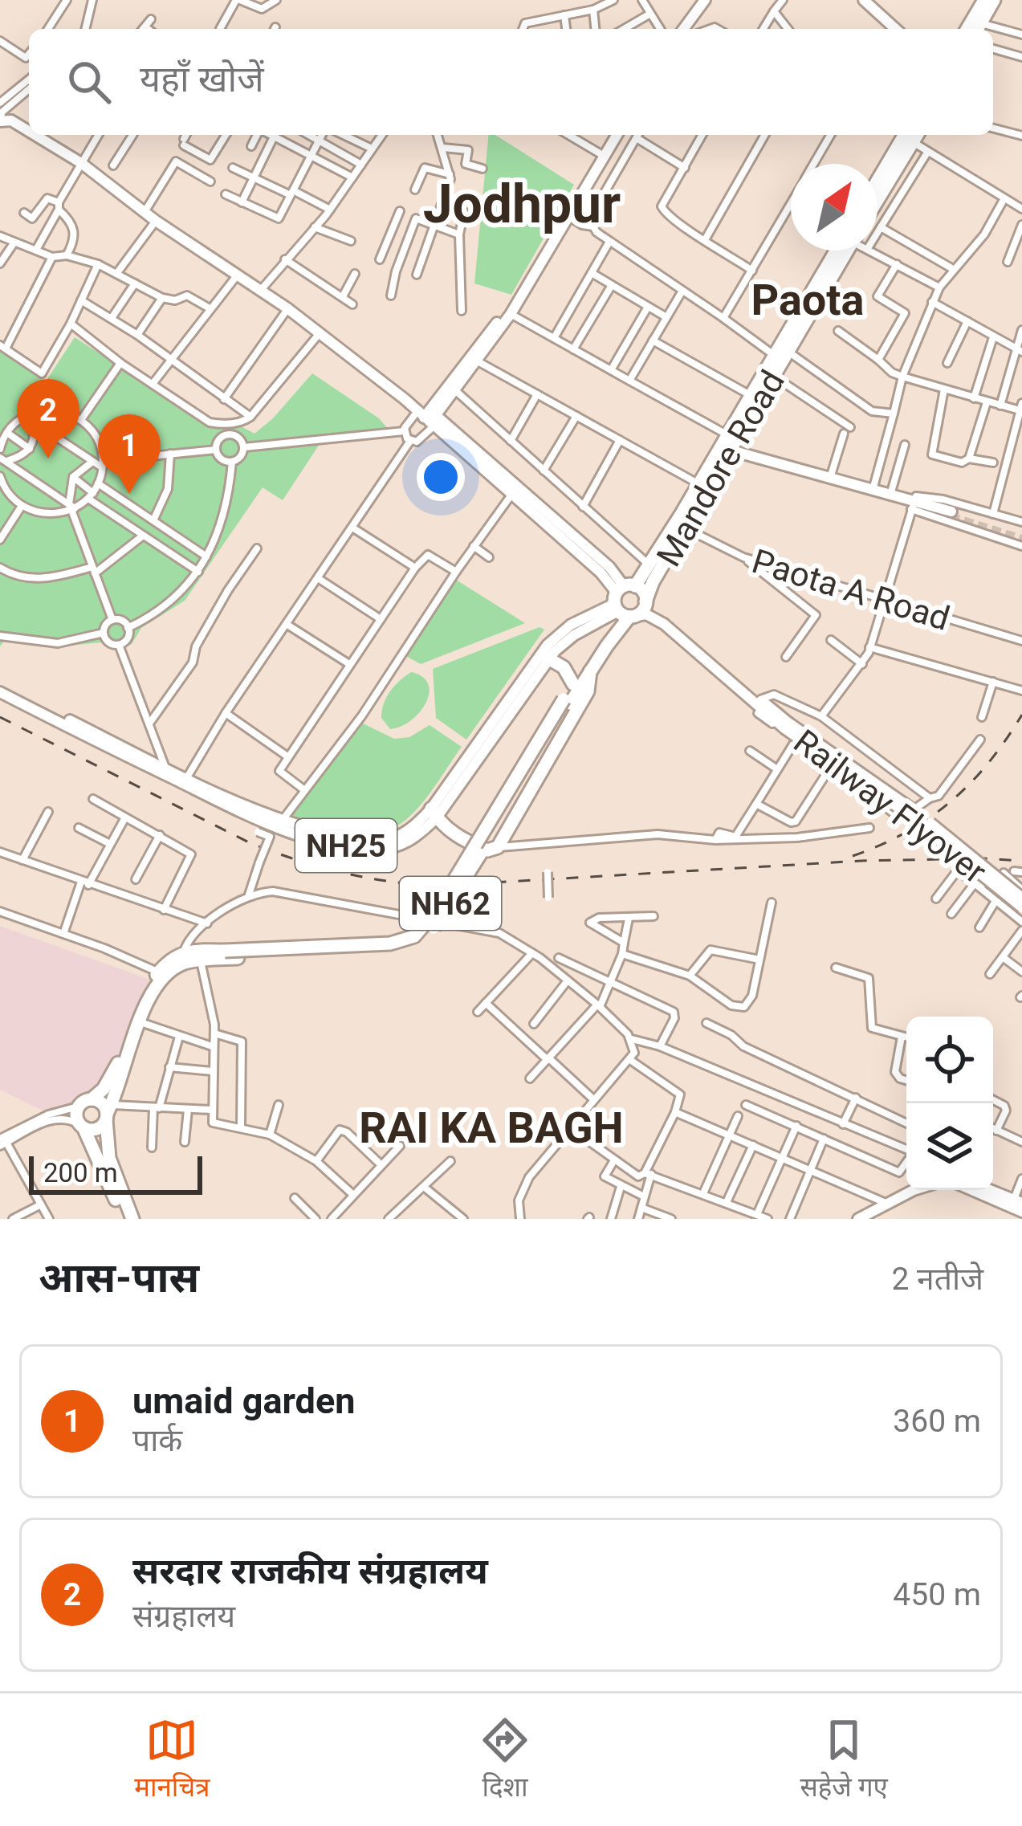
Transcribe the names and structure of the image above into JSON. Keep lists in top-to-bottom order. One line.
{"streets":{"highway":["Mandore Road","NH62"],"main road":["Railway Flyover","NH25"],"street":["Paota A Road"]},"crossings":[["Mandore Road","Paota A Road"],["Mandore Road","Railway Flyover"],["Mandore Road","NH25"],["Mandore Road","NH62"],["Railway Flyover","NH25"],["Railway Flyover","NH62"],["NH25","NH62"]],"districts":["Jodhpur","Paota","RAI KA BAGH"],"scale_bar":"200 m","north":"top right","page":{"search":"यहाँ खोजें","pins":["2","1"],"scale":"200 m","heading":["आस-पास","2 नतीजे"],"list":[{"mark":"1","name":"umaid garden","note":"पार्क","value":"360 m"},{"mark":"2","name":"सरदार राजकीय संग्रहालय","note":"संग्रहालय","value":"450 m"}],"nav":["मानचित्र","दिशा","सहेजे गए"]}}
